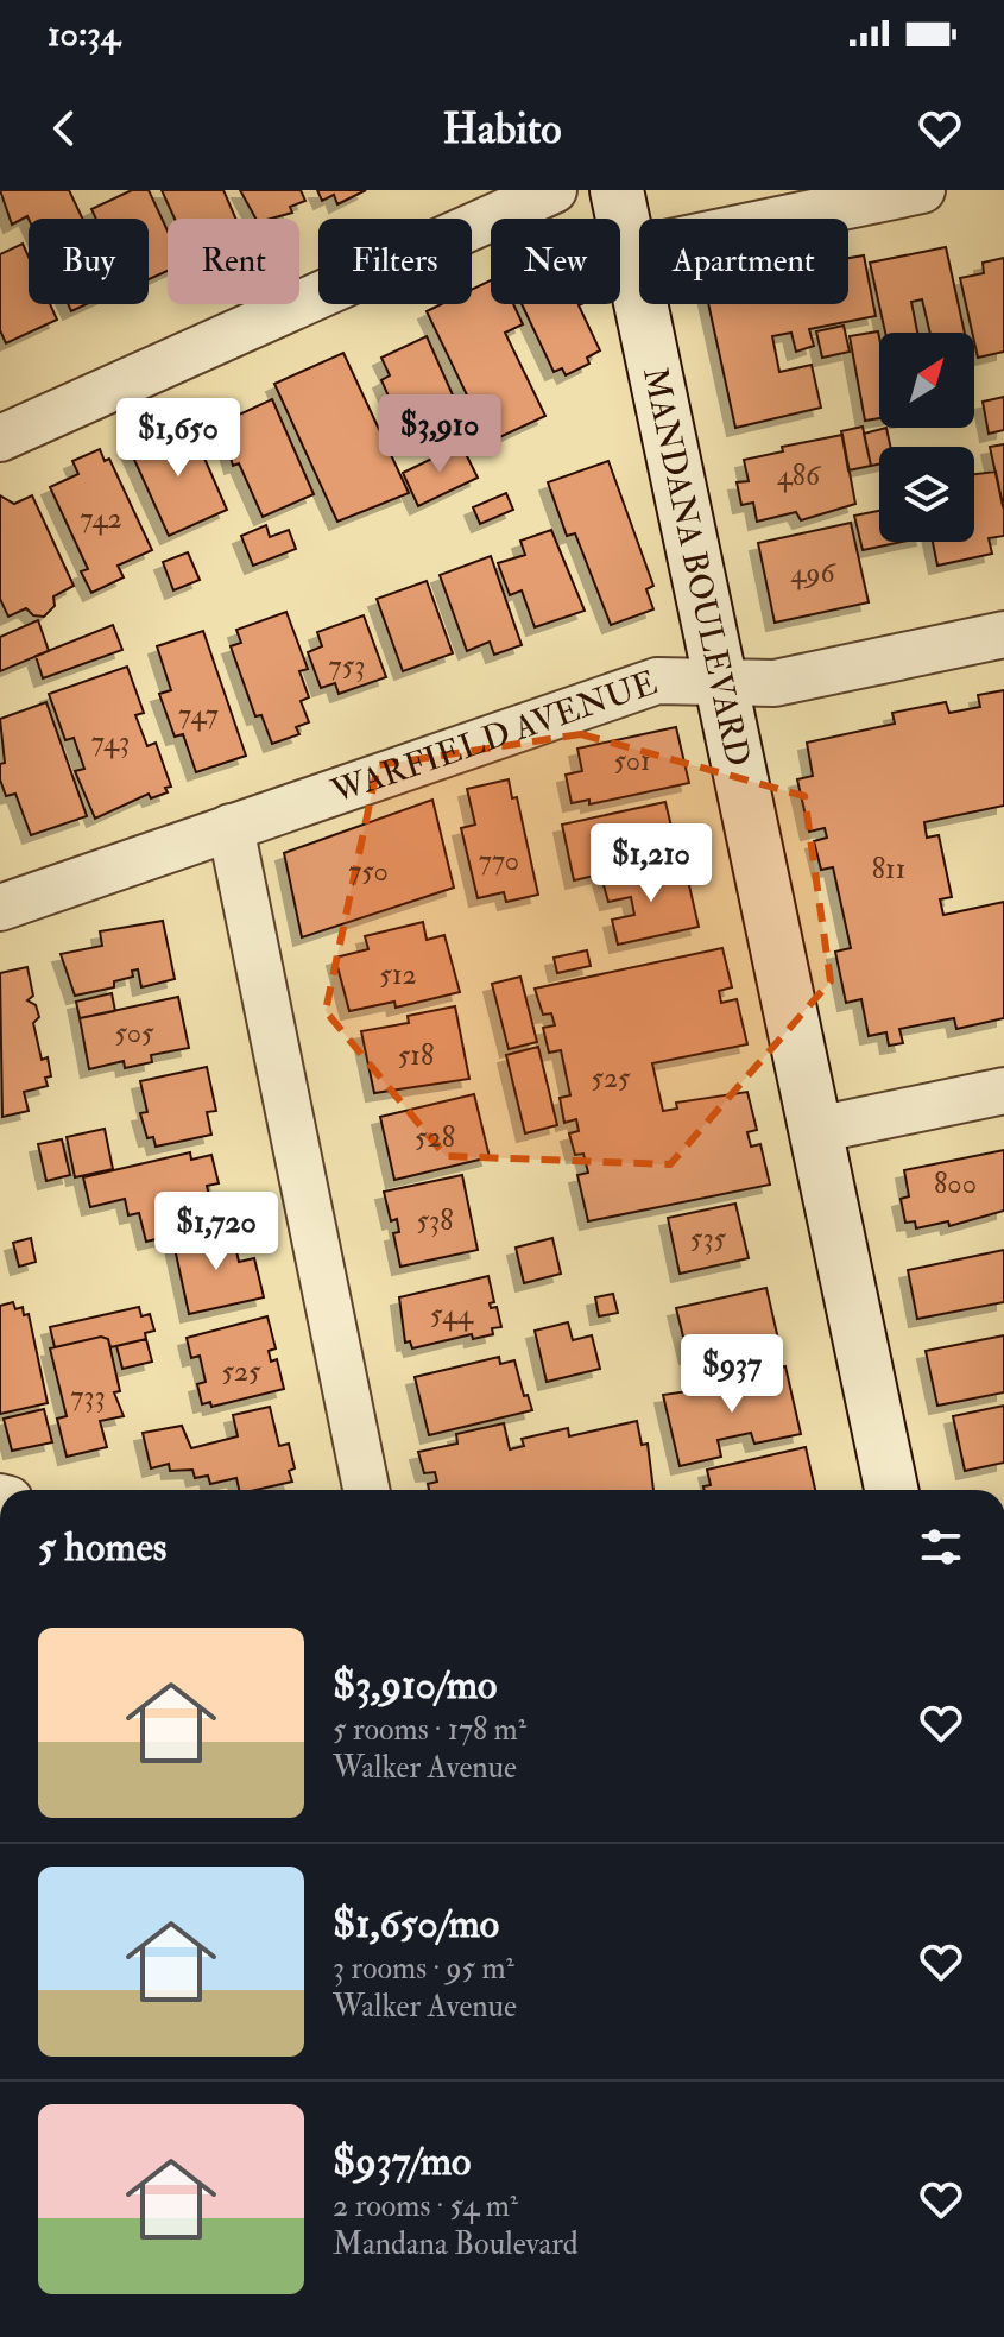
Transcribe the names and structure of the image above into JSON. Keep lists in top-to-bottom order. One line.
{"streets":{"street":["MANDANA BOULEVARD","WARFIELD AVENUE"]},"crossings":[["MANDANA BOULEVARD","WARFIELD AVENUE"]],"house_numbers":["486","742","496","753","747","743","501","770","811","750","512","505","518","525","528","800","538","535","544","525","733"],"north":"top right","page":{"status":"10:34","header":"Habito","chip":["Buy","Rent","Filters","New","Apartment"],"price":["$3,910","$1,650","$1,210","$1,720","$937"],"heading":"5 homes","list":[{"name":"$3,910/mo","note":"5 rooms · 178 m² · Walker Avenue"},{"name":"$1,650/mo","note":"3 rooms · 95 m² · Walker Avenue"},{"name":"$937/mo","note":"2 rooms · 54 m² · Mandana Boulevard"}]}}
